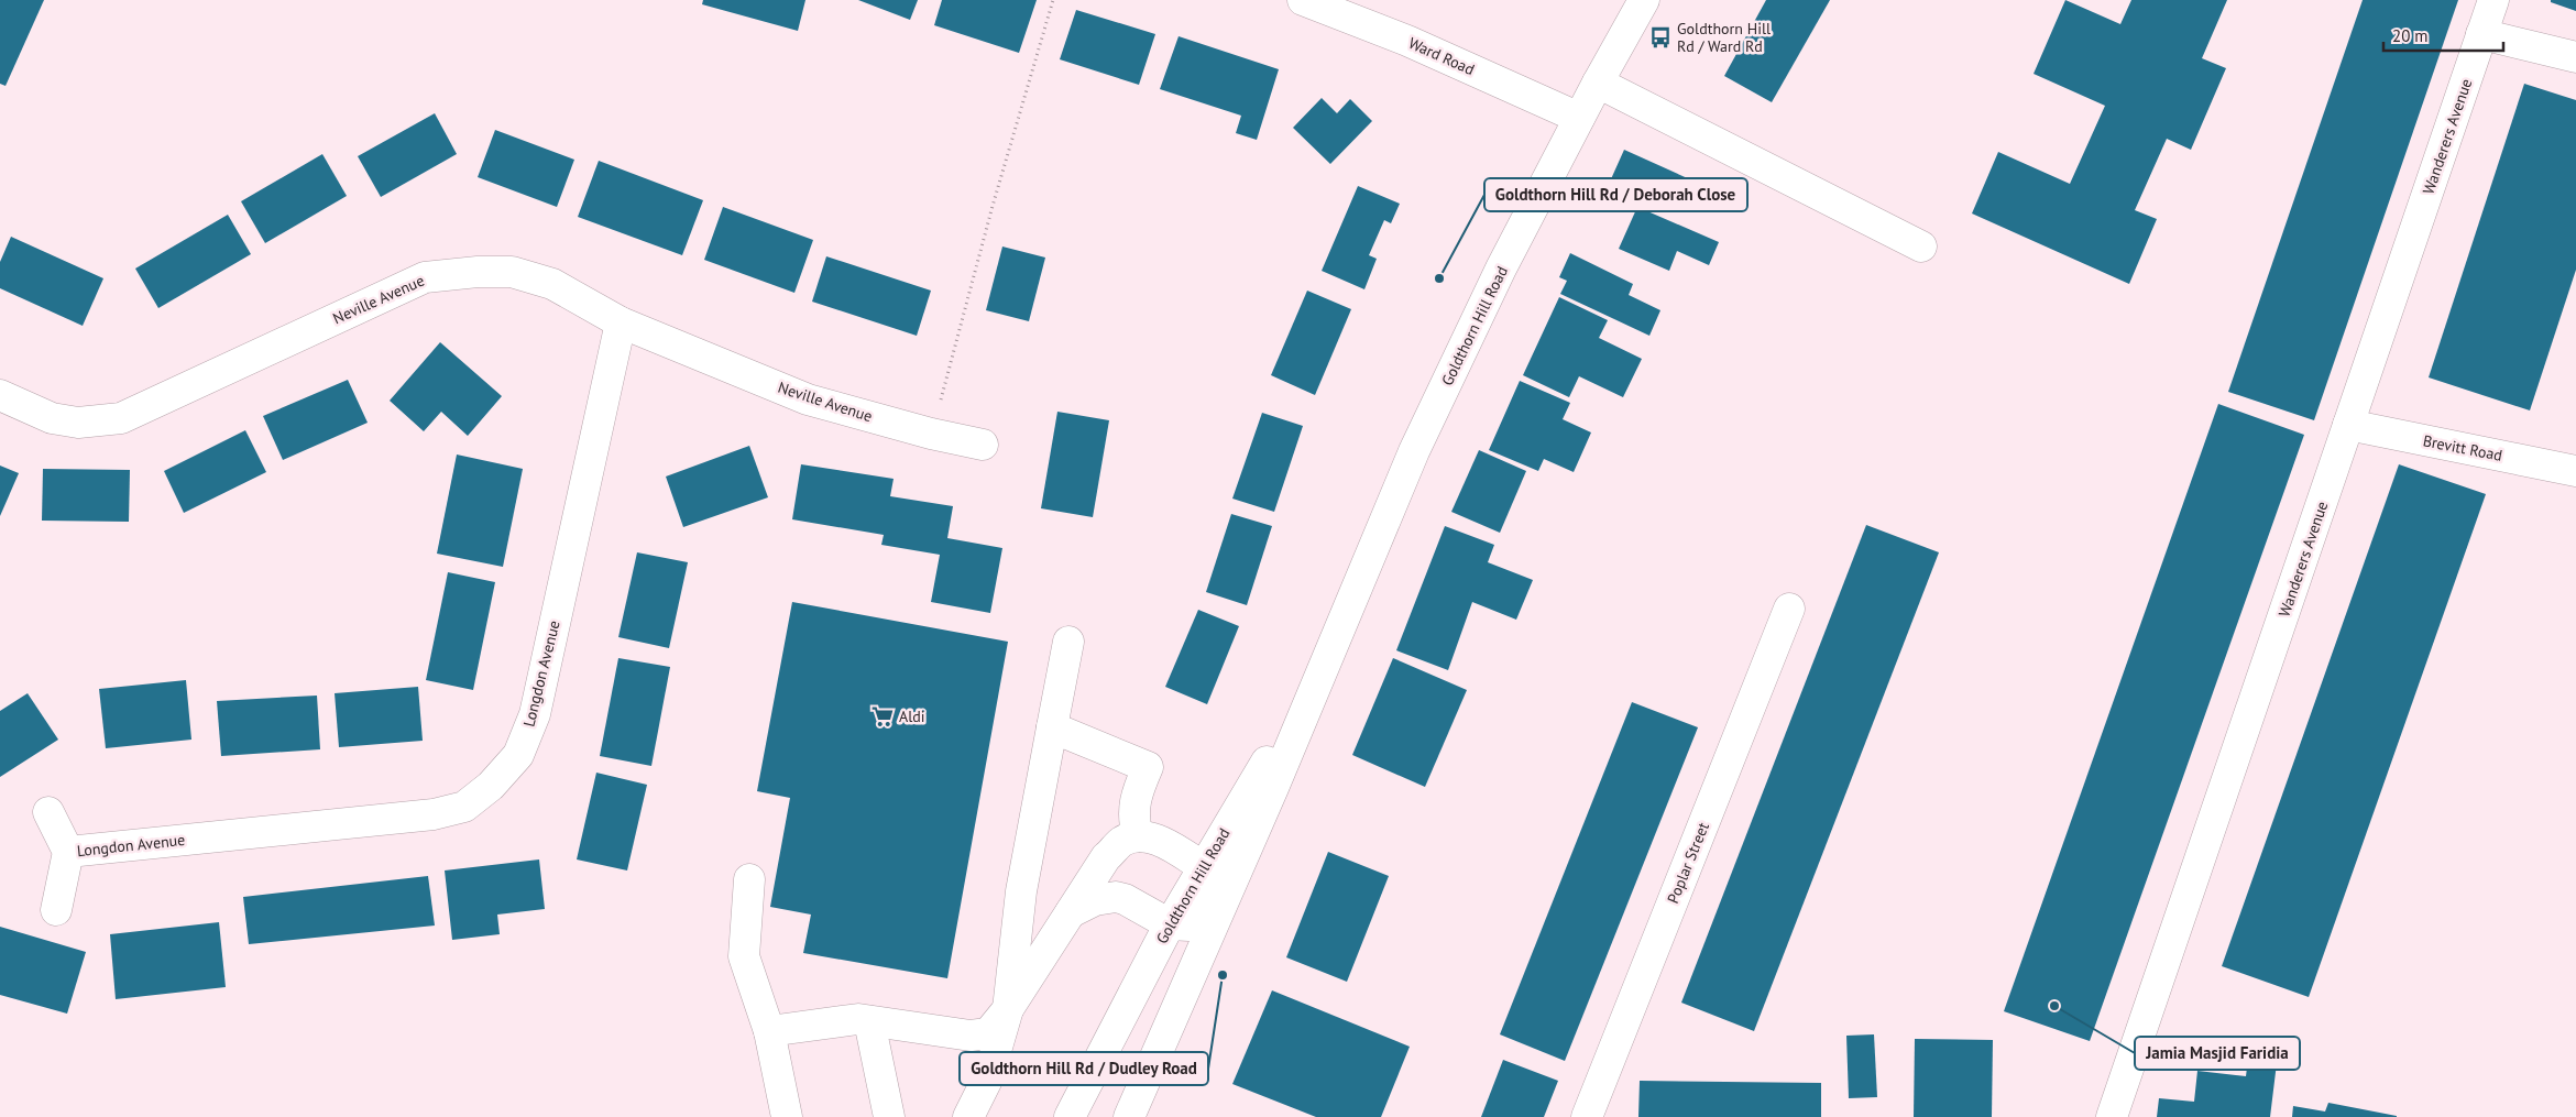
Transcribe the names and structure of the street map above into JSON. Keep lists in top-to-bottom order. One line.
{"streets":{"street":["Ward Road","Wanderers Avenue","Neville Avenue","Goldthorn Hill Road","Brevitt Road","Longdon Avenue","Poplar Street"]},"crossings":[["Ward Road","Goldthorn Hill Road"],["Wanderers Avenue","Brevitt Road"],["Neville Avenue","Longdon Avenue"]],"places":{"bus stop":["Goldthorn Hill Rd / Ward Rd"],"other":["Goldthorn Hill Rd / Deborah Close","Goldthorn Hill Rd / Dudley Road","Jamia Masjid Faridia"],"supermarket":["Aldi"]},"scale_bar":"20 m"}
